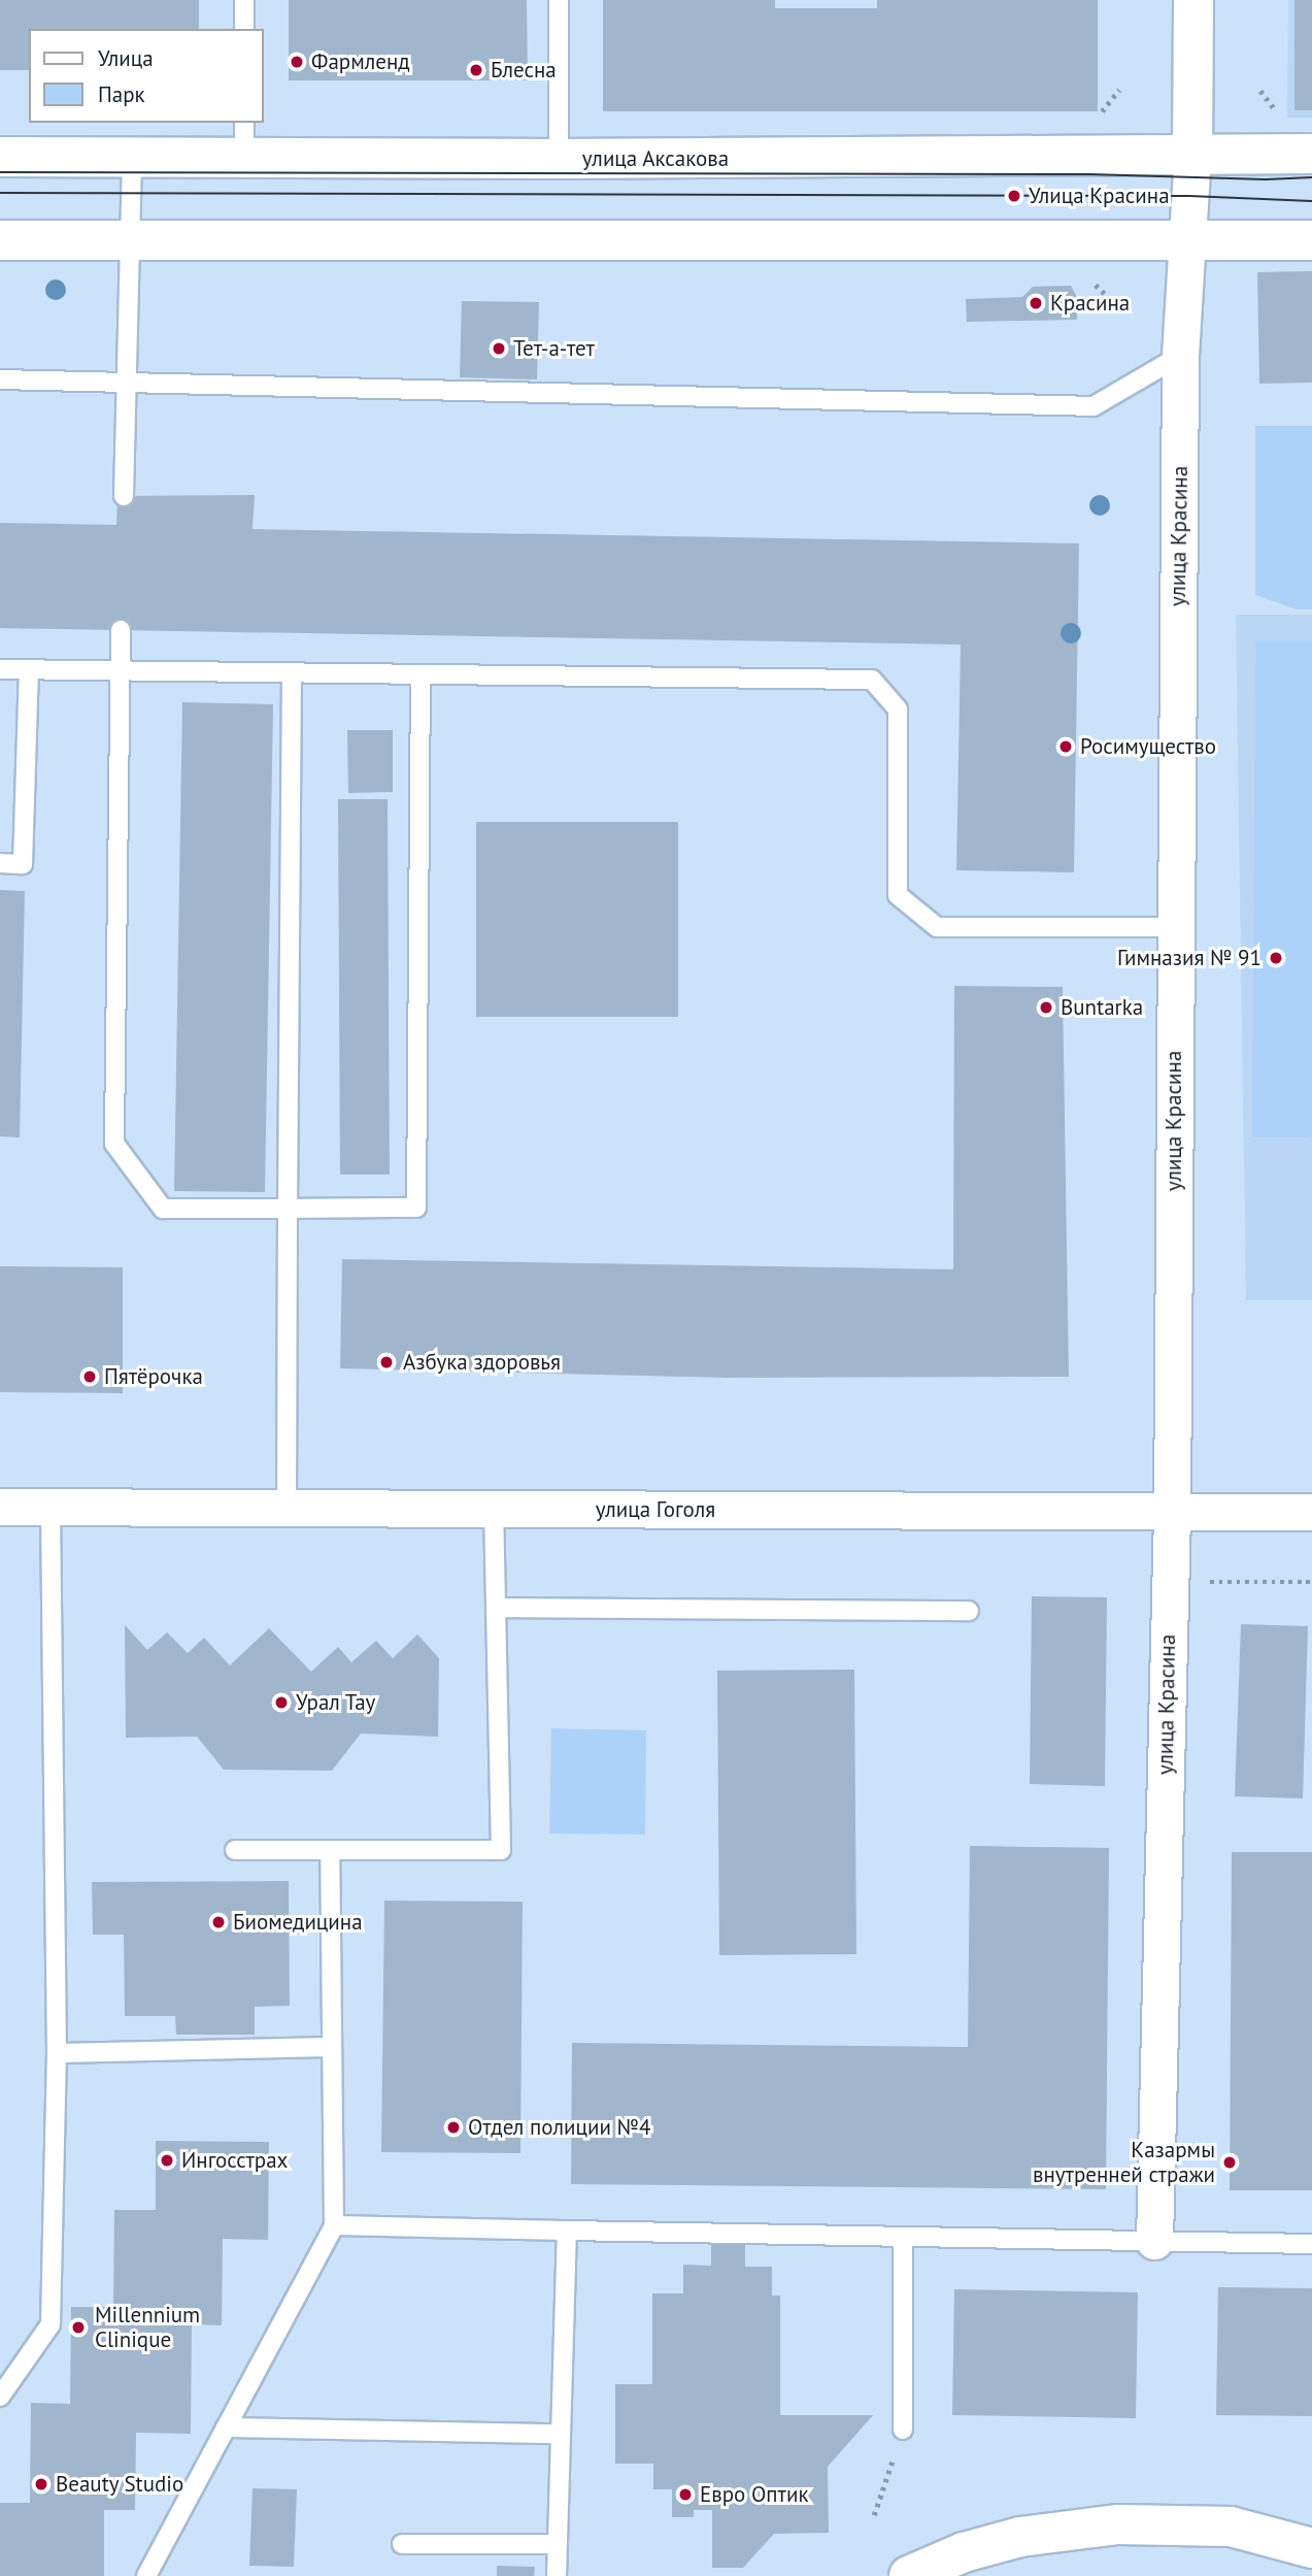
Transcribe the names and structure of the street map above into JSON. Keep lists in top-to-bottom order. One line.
{"streets":{"street":["улица Аксакова","улица Красина","улица Гоголя"]},"crossings":[["улица Аксакова","улица Красина"],["улица Красина","улица Гоголя"]],"places":["Фармленд","Блесна","Улица Красина","Красина","Тет-а-тет","Росимущество","Гимназия № 91","Buntarka","Азбука здоровья","Пятёрочка","Урал Тау","Биомедицина","Отдел полиции №4","Ингосстрах","Казармы внутренней стражи","Millennium Clinique","Beauty Studio","Евро Оптик"],"legend":["Улица","Парк"]}
